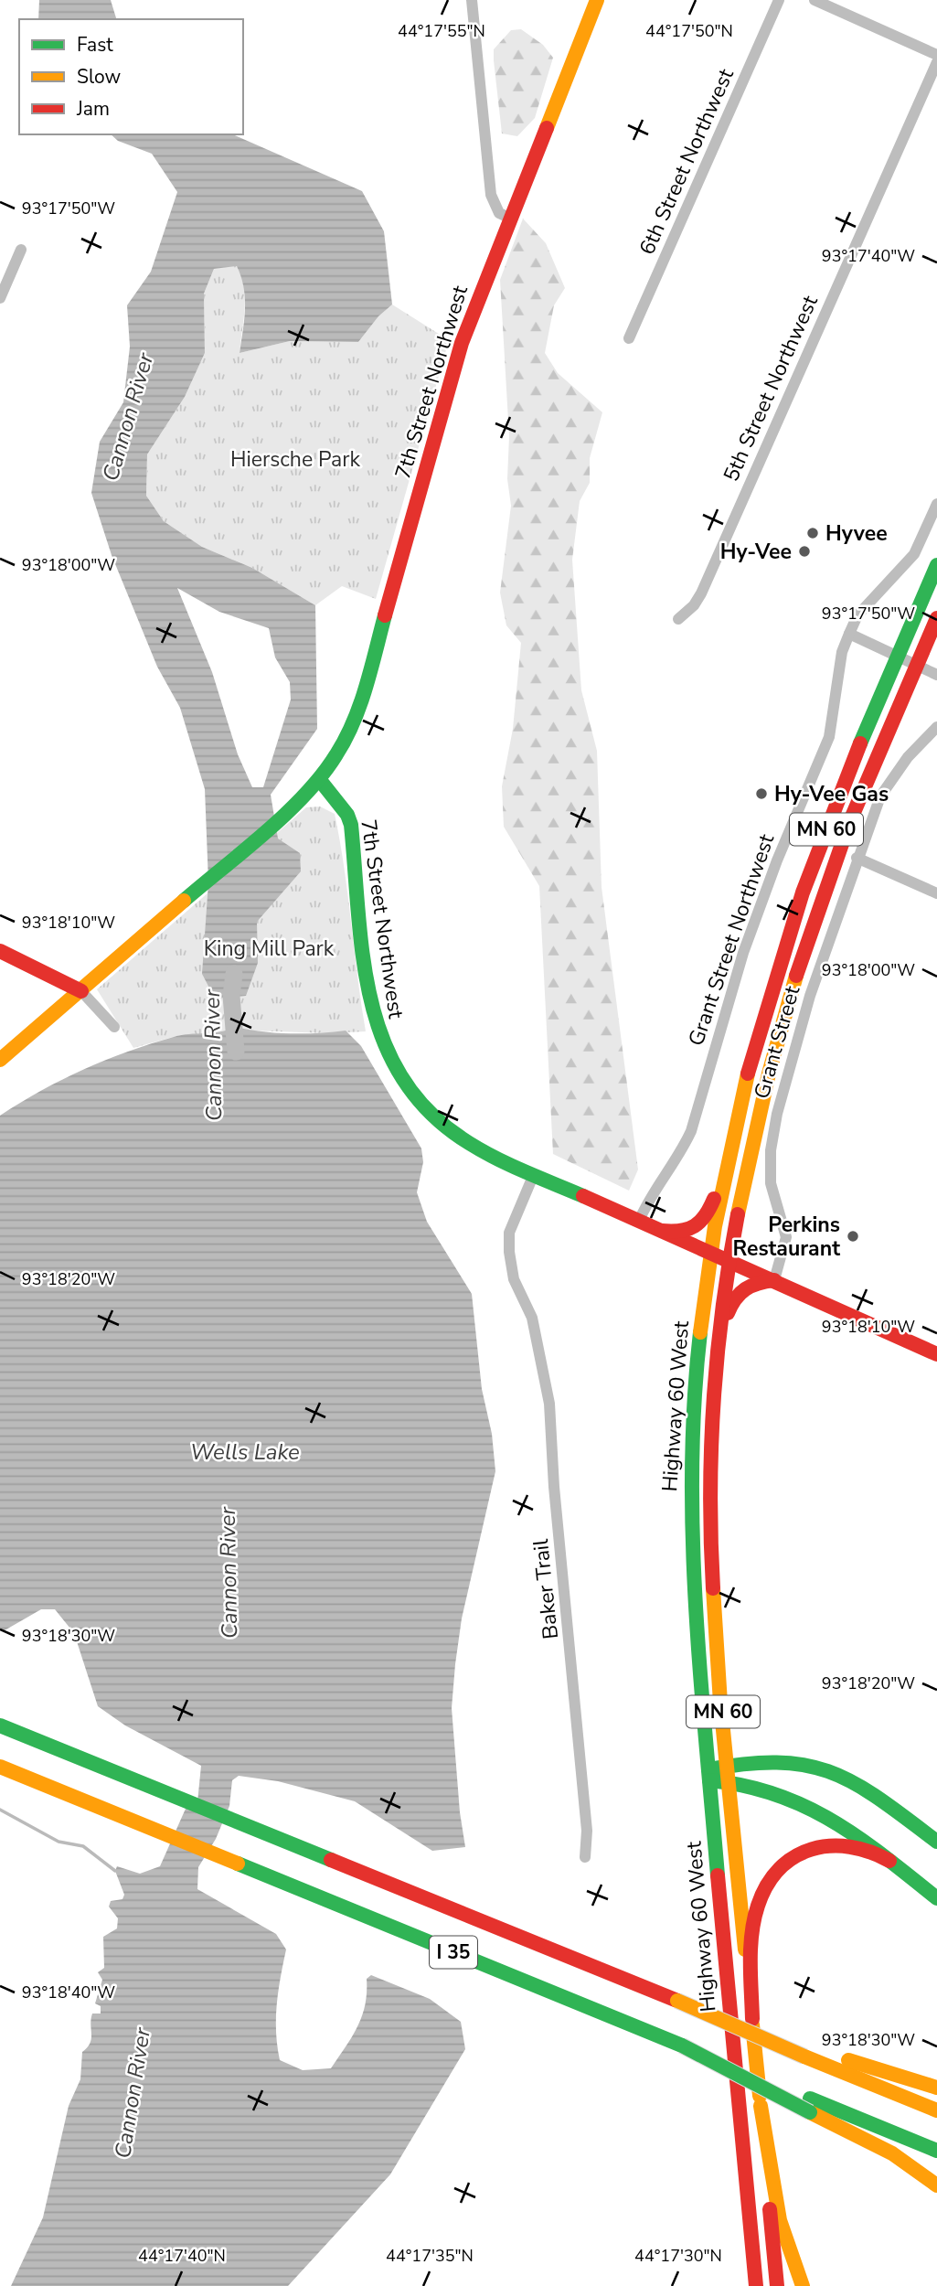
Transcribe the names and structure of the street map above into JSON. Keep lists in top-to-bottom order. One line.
{"streets":{"main road":["7th Street Northwest","MN 60","Highway 60 West","I 35"],"street":["6th Street Northwest","5th Street Northwest","Grant Street Northwest","Grant Street","Baker Trail"]},"crossings":[["7th Street Northwest","Grant Street Northwest"],["7th Street Northwest","Grant Street"],["7th Street Northwest","Highway 60 West"],["7th Street Northwest","Baker Trail"]],"water":["Cannon River","Wells Lake"],"parks":["Hiersche Park","King Mill Park"],"places":["Hyvee","Hy-Vee","Hy-Vee Gas","Perkins Restaurant"],"legend":["Fast","Slow","Jam"],"coordinates":["44°17'55\"N","44°17'50\"N","93°17'50\"W","93°17'40\"W","93°18'00\"W","93°18'10\"W","93°18'20\"W","93°18'30\"W","93°18'40\"W","44°17'40\"N","44°17'35\"N","44°17'30\"N"]}
